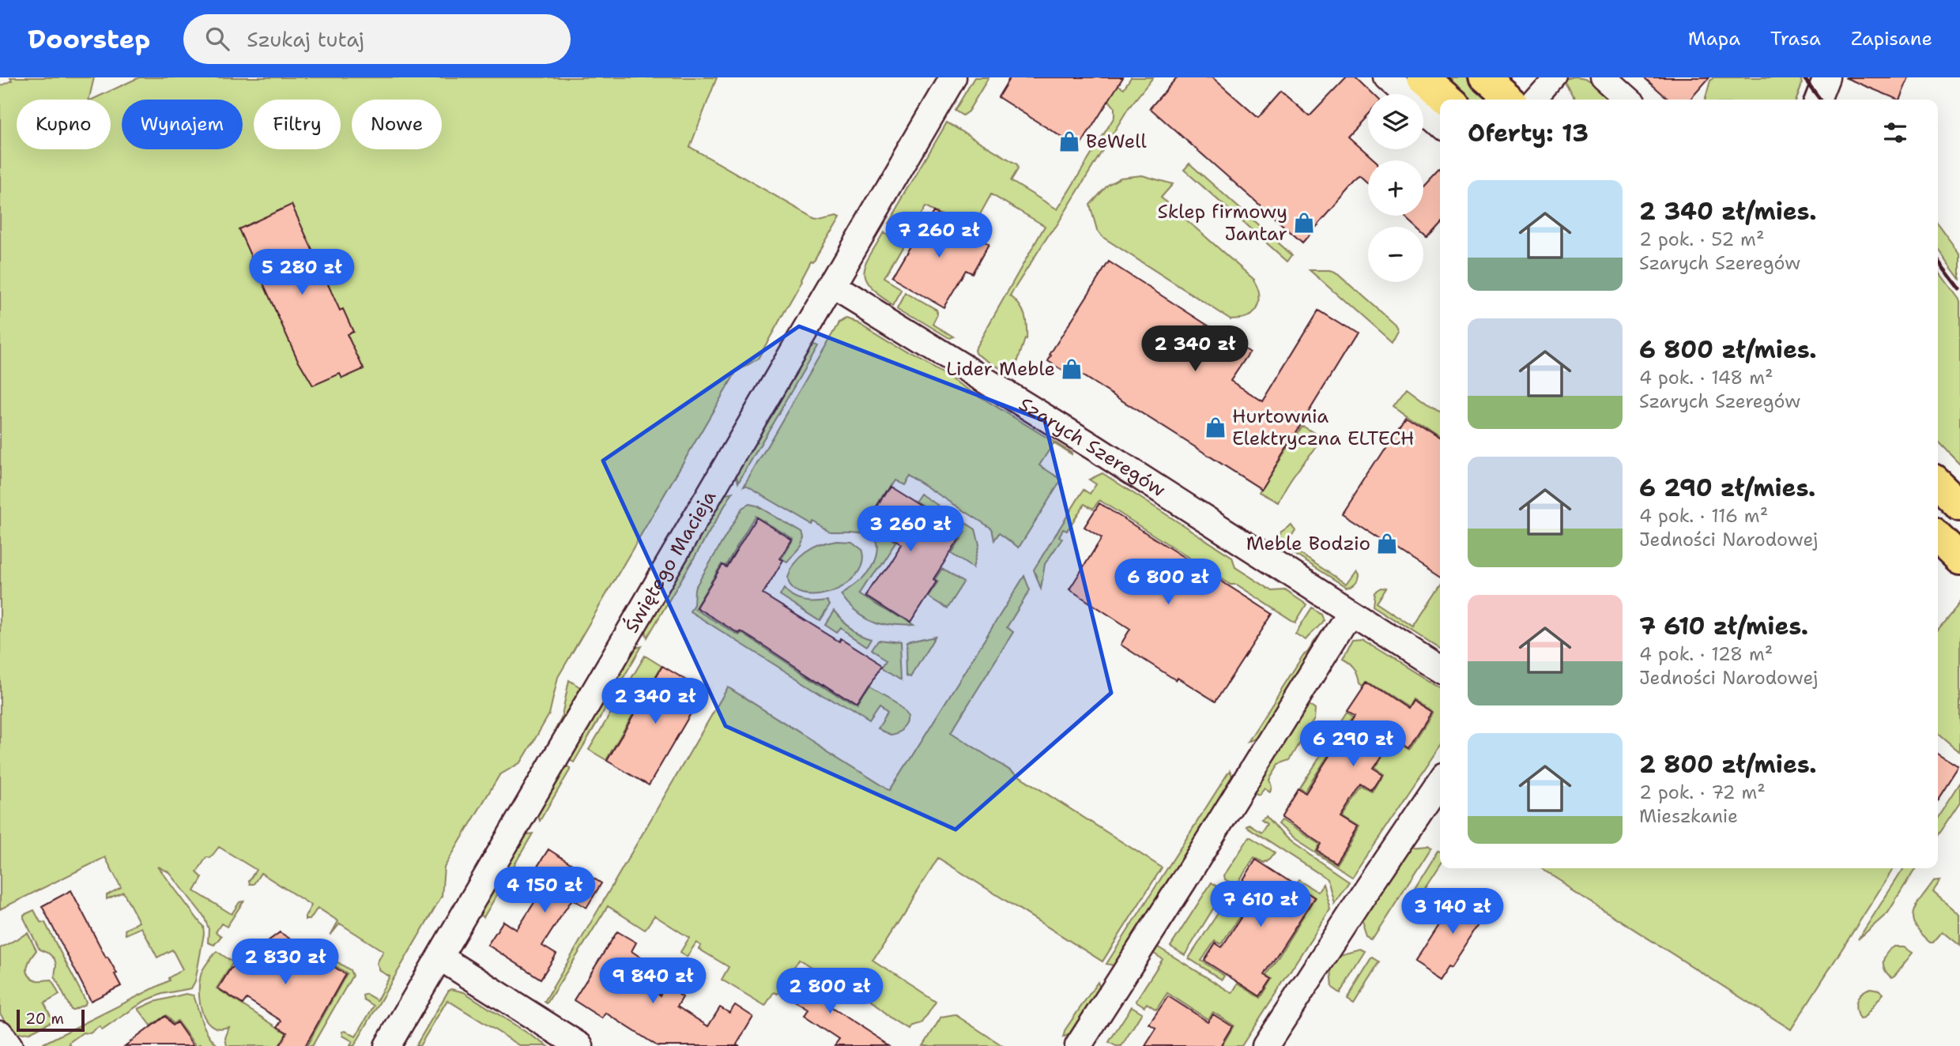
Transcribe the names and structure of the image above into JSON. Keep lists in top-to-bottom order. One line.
{"streets":{"street":["Szarych Szeregów","Świętego Macieja"]},"crossings":[["Szarych Szeregów","Świętego Macieja"]],"places":{"shop":["BeWell","Sklep firmowy Jantar","Lider Meble","Hurtownia Elektryczna ELTECH","Meble Bodzio"]},"scale_bar":"20 m","page":{"header":"Doorstep","search":"Szukaj tutaj","nav":["Mapa","Trasa","Zapisane"],"map_buttons":["+","−"],"chip":["Kupno","Wynajem","Filtry","Nowe"],"heading":"Oferty: 13","list":[{"name":"2 340 zł/mies.","note":"2 pok. · 52 m² · Szarych Szeregów"},{"name":"6 800 zł/mies.","note":"4 pok. · 148 m² · Szarych Szeregów"},{"name":"6 290 zł/mies.","note":"4 pok. · 116 m² · Jedności Narodowej"},{"name":"7 610 zł/mies.","note":"4 pok. · 128 m² · Jedności Narodowej"},{"name":"2 800 zł/mies.","note":"2 pok. · 72 m² · Mieszkanie"}],"price":["7 260 zł","5 280 zł","2 340 zł","3 260 zł","6 800 zł","2 340 zł","6 290 zł","4 150 zł","7 610 zł","3 140 zł","2 830 zł","9 840 zł","2 800 zł"],"scale":"20 m"}}
